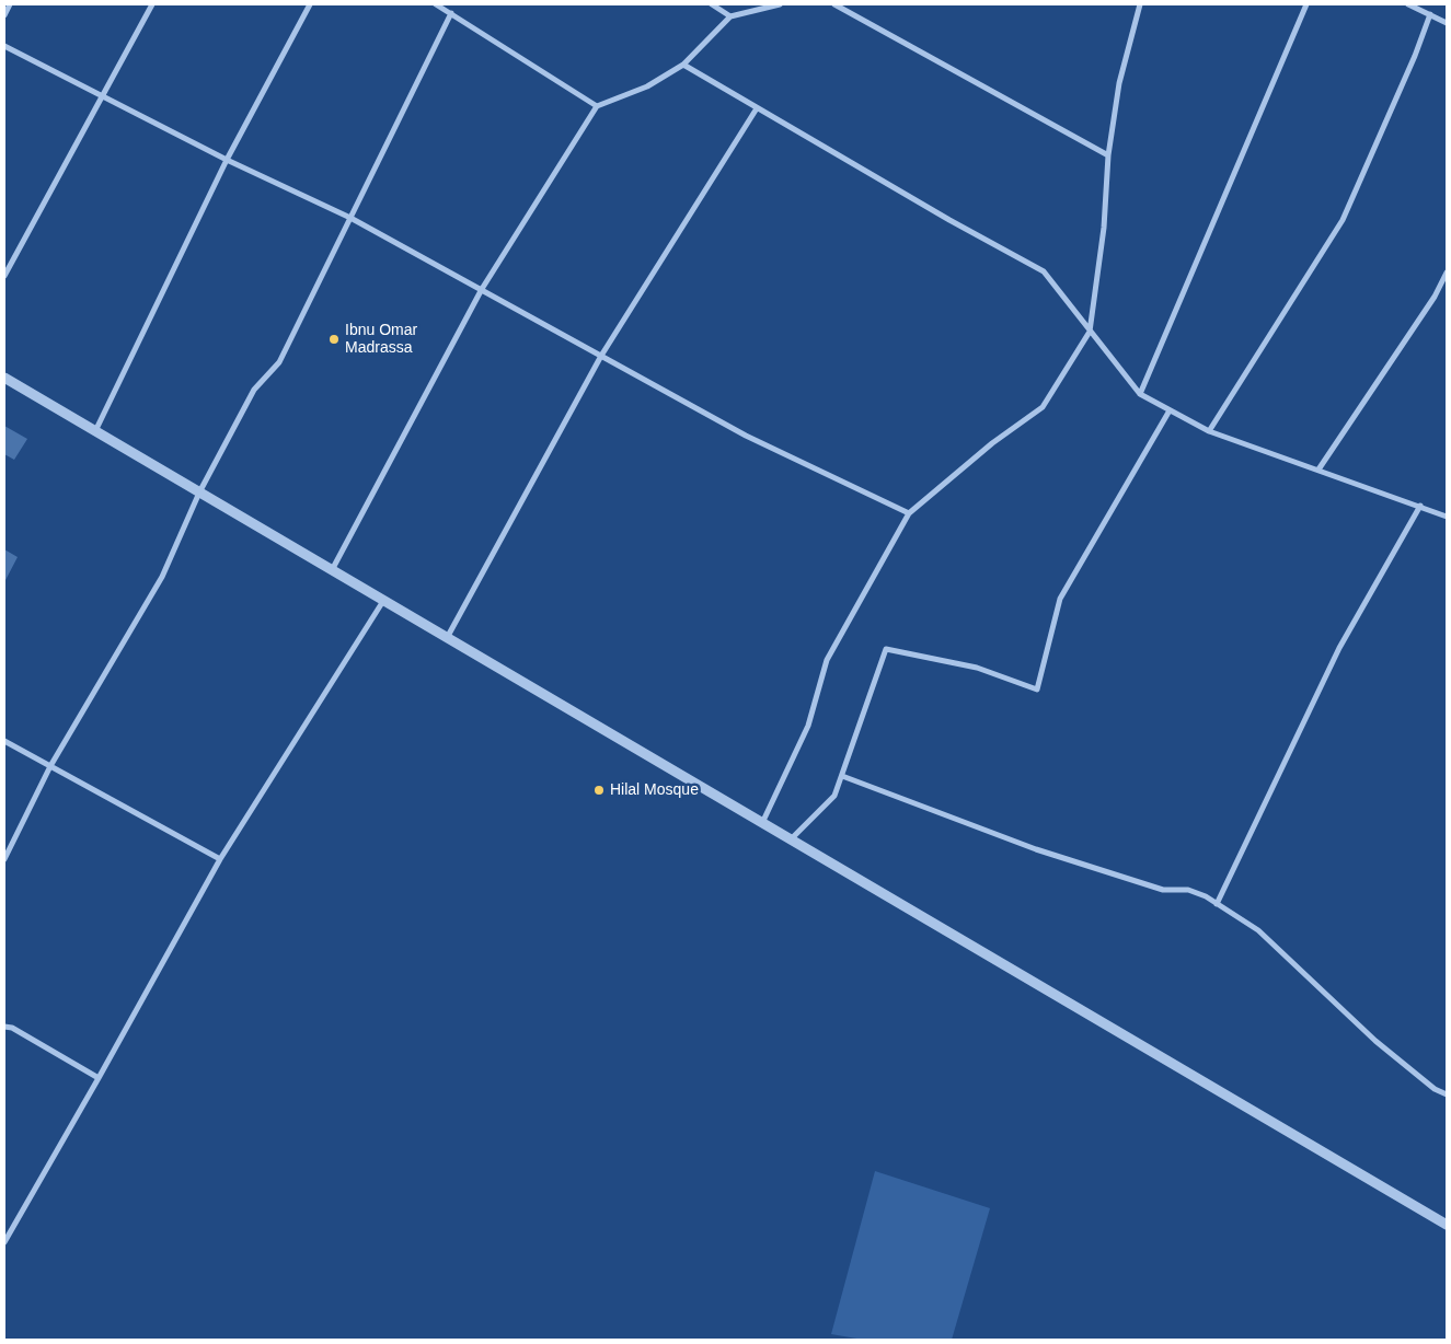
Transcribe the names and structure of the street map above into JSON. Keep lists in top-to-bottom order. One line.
{"places":["Ibnu Omar Madrassa","Hilal Mosque"]}
